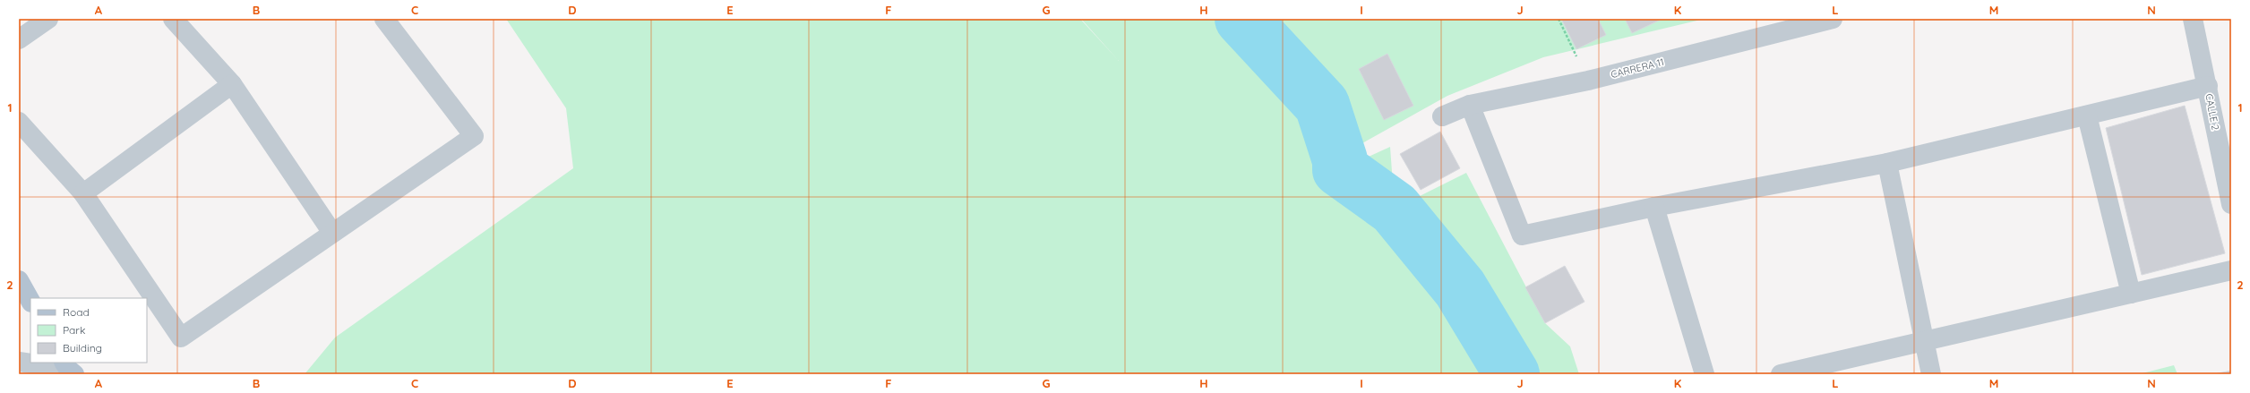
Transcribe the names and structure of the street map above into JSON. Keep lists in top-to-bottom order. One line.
{"streets":{"street":["CARRERA 11","CALLE 2"]},"legend":["Road","Park","Building"],"grid":{"columns":["A","B","C","D","E","F","G","H","I","J","K","L","M","N"],"rows":["1","2"]}}
